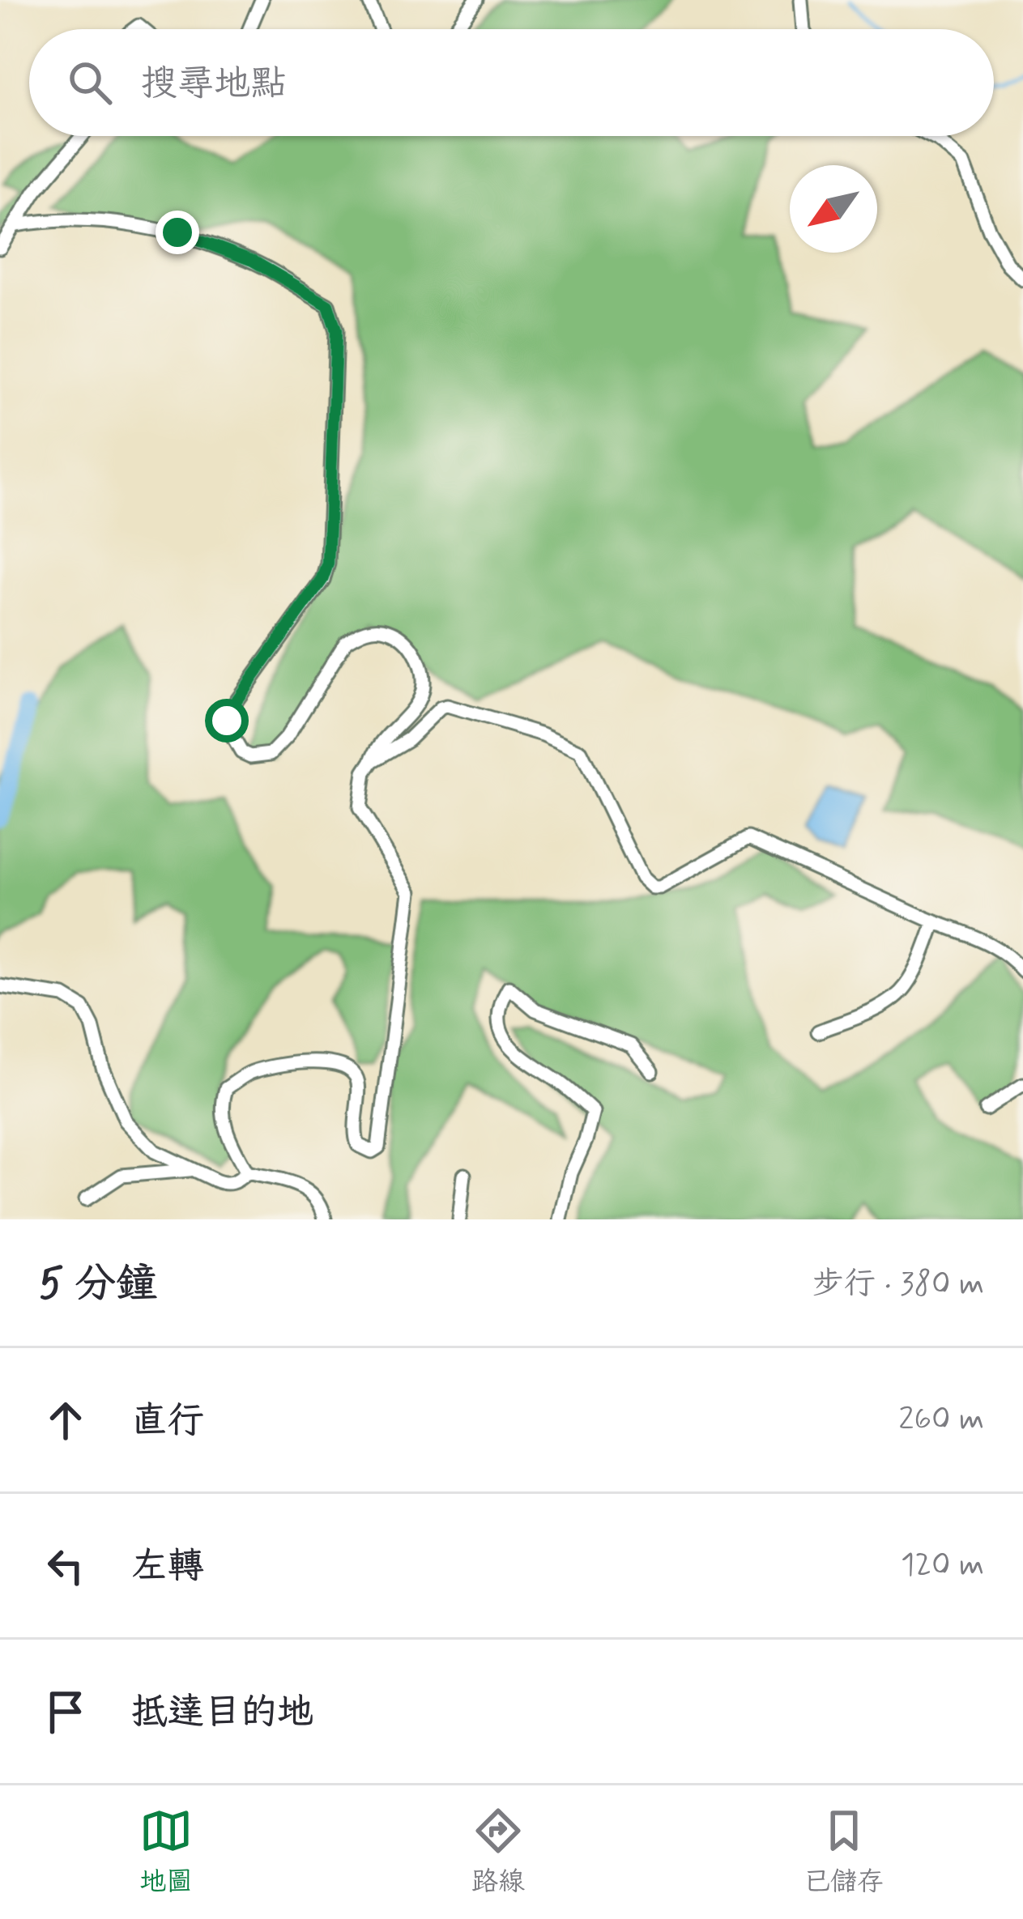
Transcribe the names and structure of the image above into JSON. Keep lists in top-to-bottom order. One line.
{"north":"bottom left","page":{"search":"搜尋地點","heading":["5 分鐘","步行 · 380 m"],"list":[["直行","260 m"],["左轉","120 m"],"抵達目的地"],"nav":["地圖","路線","已儲存"]}}
